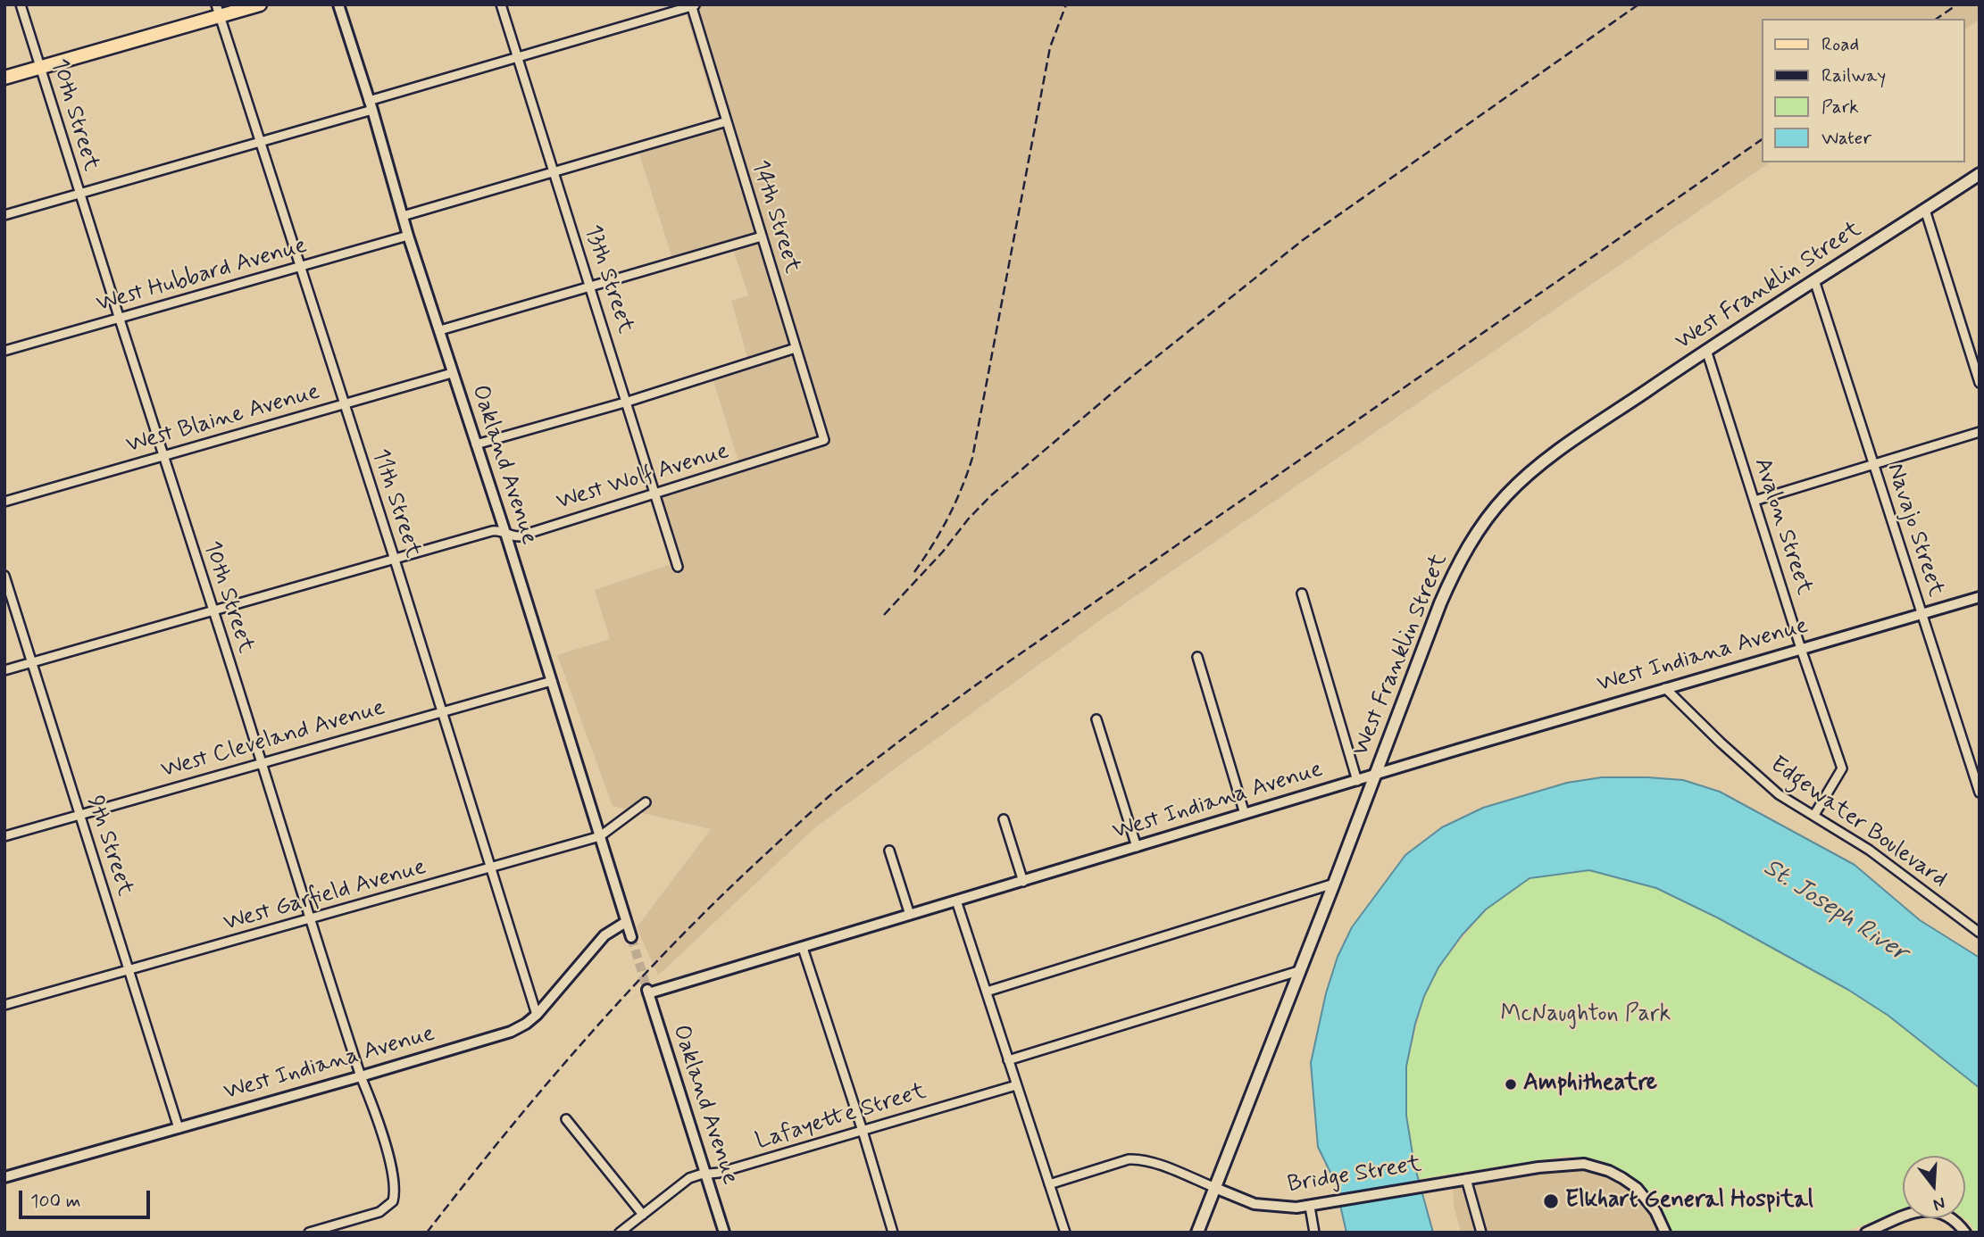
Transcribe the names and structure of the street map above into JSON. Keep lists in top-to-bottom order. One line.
{"streets":{"main road":["West Franklin Street"],"street":["10th Street","14th Street","West Hubbard Avenue","13th Street","West Blaine Avenue","Oakland Avenue","West Wolf Avenue","11th Street","Avalon Street","Navajo Street","West Indiana Avenue","West Cleveland Avenue","Edgewater Boulevard","9th Street","West Garfield Avenue","Lafayette Street","Bridge Street"]},"crossings":[["10th Street","West Hubbard Avenue"],["10th Street","West Blaine Avenue"],["10th Street","West Wolf Avenue"],["10th Street","West Indiana Avenue"],["10th Street","West Cleveland Avenue"],["10th Street","West Garfield Avenue"],["14th Street","West Wolf Avenue"],["West Hubbard Avenue","Oakland Avenue"],["West Hubbard Avenue","11th Street"],["13th Street","West Wolf Avenue"],["West Franklin Street","Avalon Street"],["West Franklin Street","Navajo Street"],["West Franklin Street","West Indiana Avenue"],["West Franklin Street","Bridge Street"],["West Blaine Avenue","Oakland Avenue"],["West Blaine Avenue","11th Street"],["Oakland Avenue","West Wolf Avenue"],["Oakland Avenue","West Indiana Avenue"],["Oakland Avenue","West Cleveland Avenue"],["Oakland Avenue","West Garfield Avenue"],["Oakland Avenue","Lafayette Street"],["West Wolf Avenue","11th Street"],["West Wolf Avenue","9th Street"],["11th Street","West Indiana Avenue"],["11th Street","West Cleveland Avenue"],["11th Street","West Garfield Avenue"],["Avalon Street","West Indiana Avenue"],["Avalon Street","Edgewater Boulevard"],["Navajo Street","West Indiana Avenue"],["West Indiana Avenue","Edgewater Boulevard"],["West Indiana Avenue","9th Street"],["West Cleveland Avenue","9th Street"],["9th Street","West Garfield Avenue"]],"water":["St. Joseph River"],"parks":["McNaughton Park"],"places":["Amphitheatre","Elkhart General Hospital"],"legend":["Road","Railway","Park","Water"],"scale_bar":"100 m","north":"bottom"}
